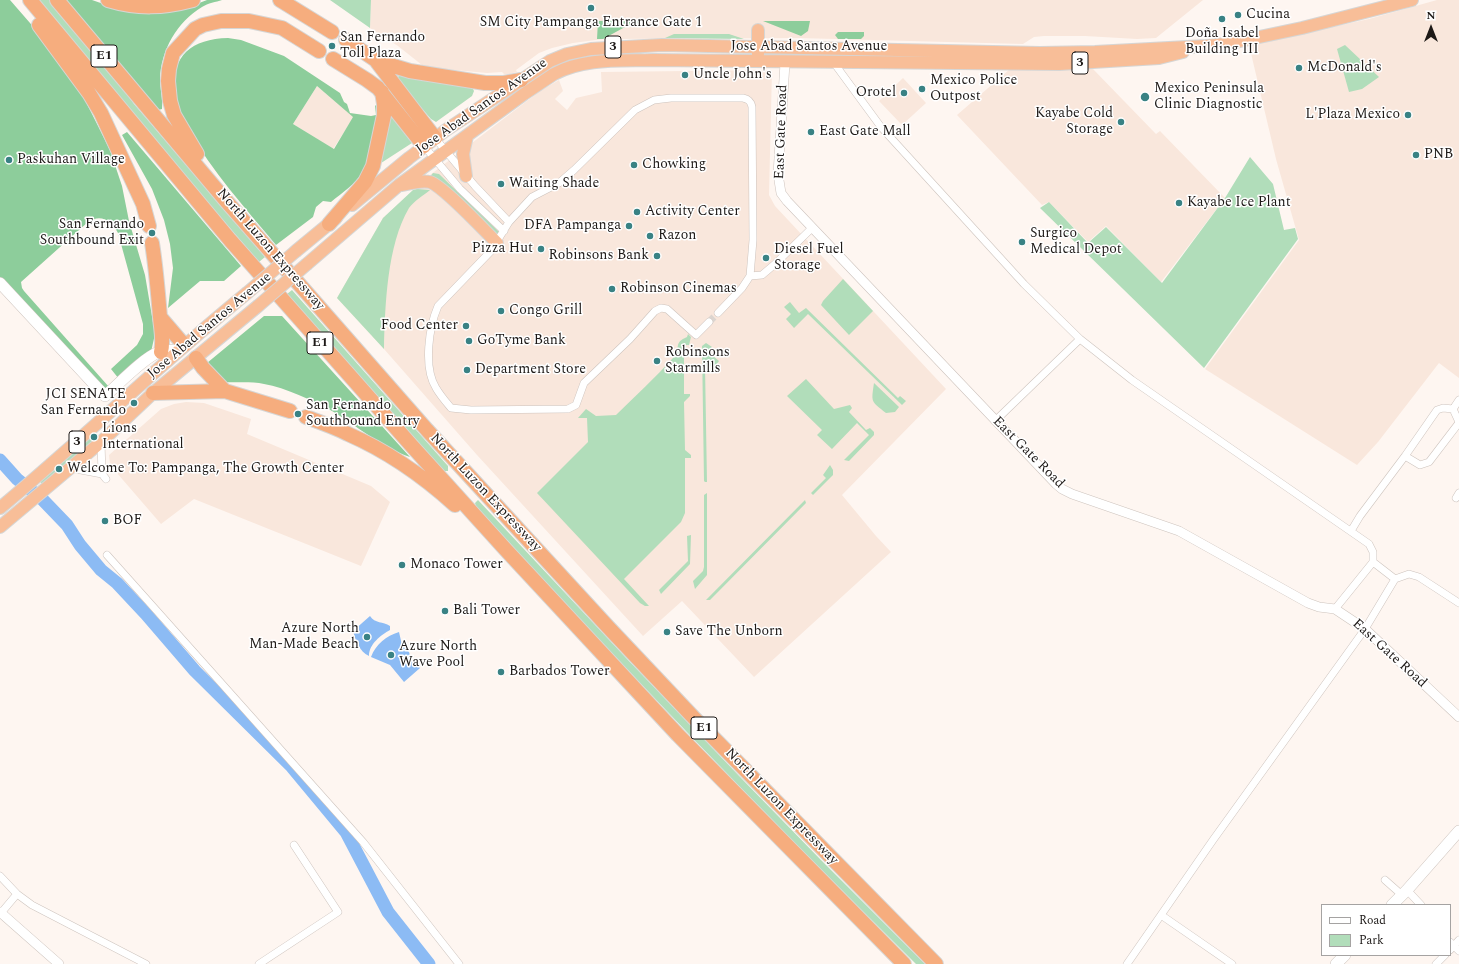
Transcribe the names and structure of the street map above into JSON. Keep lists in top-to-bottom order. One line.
{"streets":{"highway":["3","Jose Abad Santos Avenue","E1","North Luzon Expressway"],"street":["East Gate Road"]},"crossings":[["Jose Abad Santos Avenue","East Gate Road"]],"places":["SM City Pampanga Entrance Gate 1","Cucina","Doña Isabel Building III","San Fernando Toll Plaza","McDonald's","Uncle John's","Mexico Police Outpost","Orotel","Mexico Peninsula Clinic Diagnostic","L'Plaza Mexico","Kayabe Cold Storage","East Gate Mall","PNB","Paskuhan Village","Chowking","Waiting Shade","Kayabe Ice Plant","Activity Center","DFA Pampanga","San Fernando Southbound Exit","Razon","Surgico Medical Depot","Pizza Hut","Robinsons Bank","Diesel Fuel Storage","Robinson Cinemas","Congo Grill","Food Center","GoTyme Bank","Robinsons Starmills","Department Store","JCI SENATE San Fernando","San Fernando Southbound Entry","Lions International","Welcome To: Pampanga, The Growth Center","BOF","Monaco Tower","Bali Tower","Save The Unborn","Azure North Man-Made Beach","Azure North Wave Pool","Barbados Tower"],"legend":["Road","Park"],"north":"top"}
